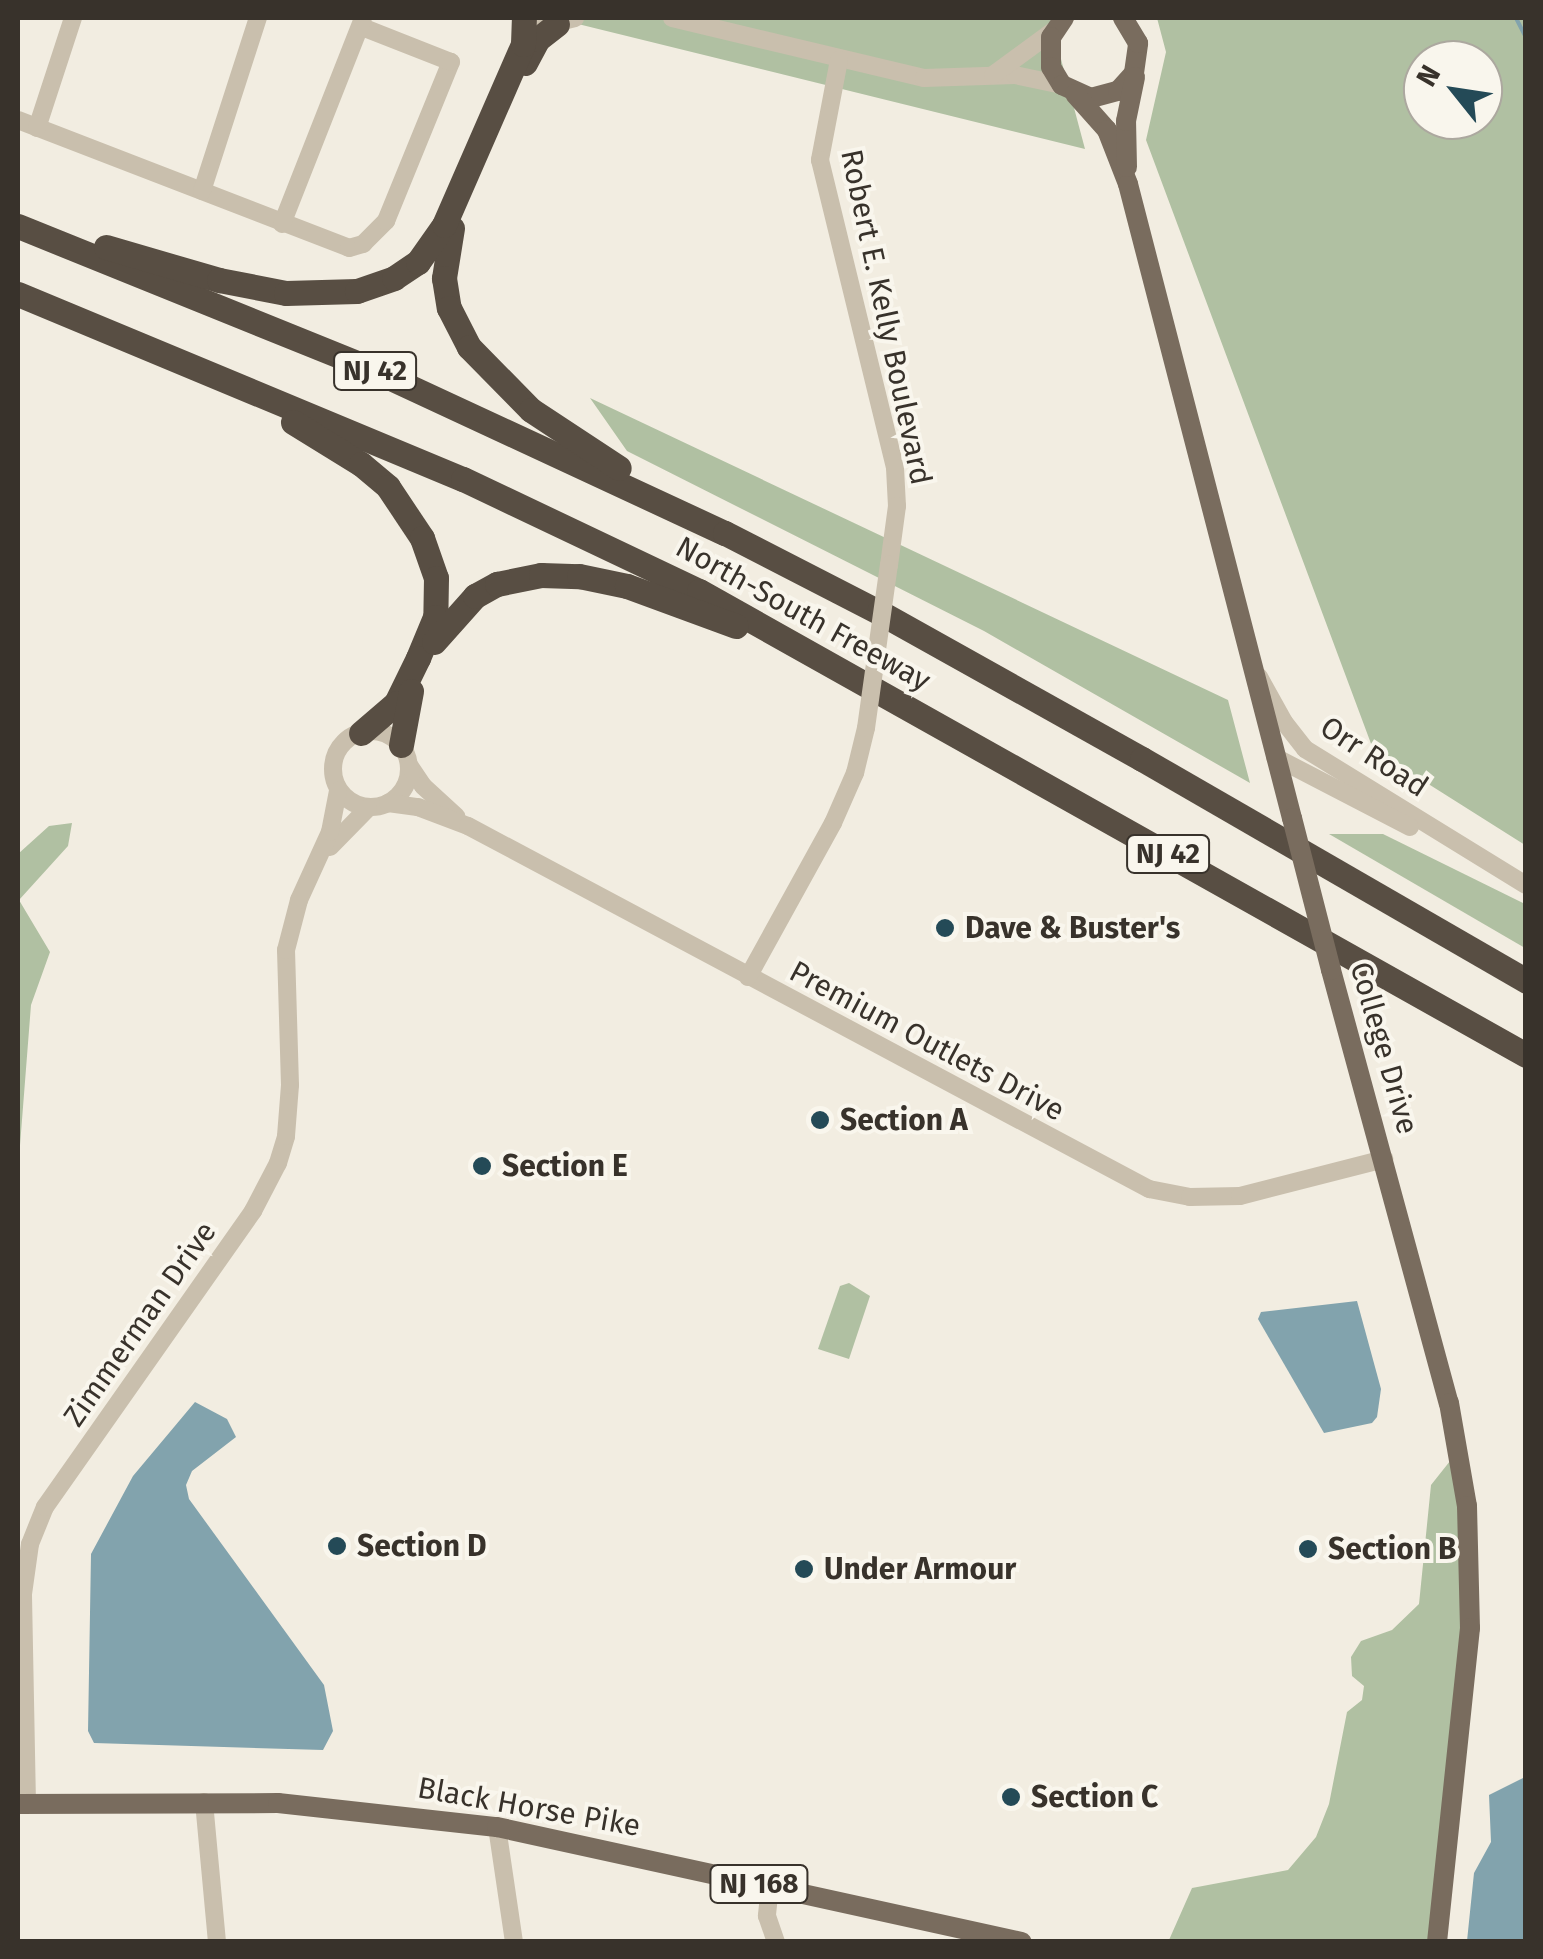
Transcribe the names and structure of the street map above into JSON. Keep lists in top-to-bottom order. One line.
{"streets":{"highway":["NJ 42","North-South Freeway"],"main road":["College Drive","Black Horse Pike","NJ 168"],"street":["Robert E. Kelly Boulevard","Orr Road","Premium Outlets Drive","Zimmerman Drive"]},"crossings":[["Robert E. Kelly Boulevard","Premium Outlets Drive"],["Orr Road","College Drive"],["Premium Outlets Drive","College Drive"],["Premium Outlets Drive","Zimmerman Drive"],["Zimmerman Drive","Black Horse Pike"]],"places":["Dave & Buster's","Section A","Section E","Section D","Section B","Under Armour","Section C"],"north":"top left"}
